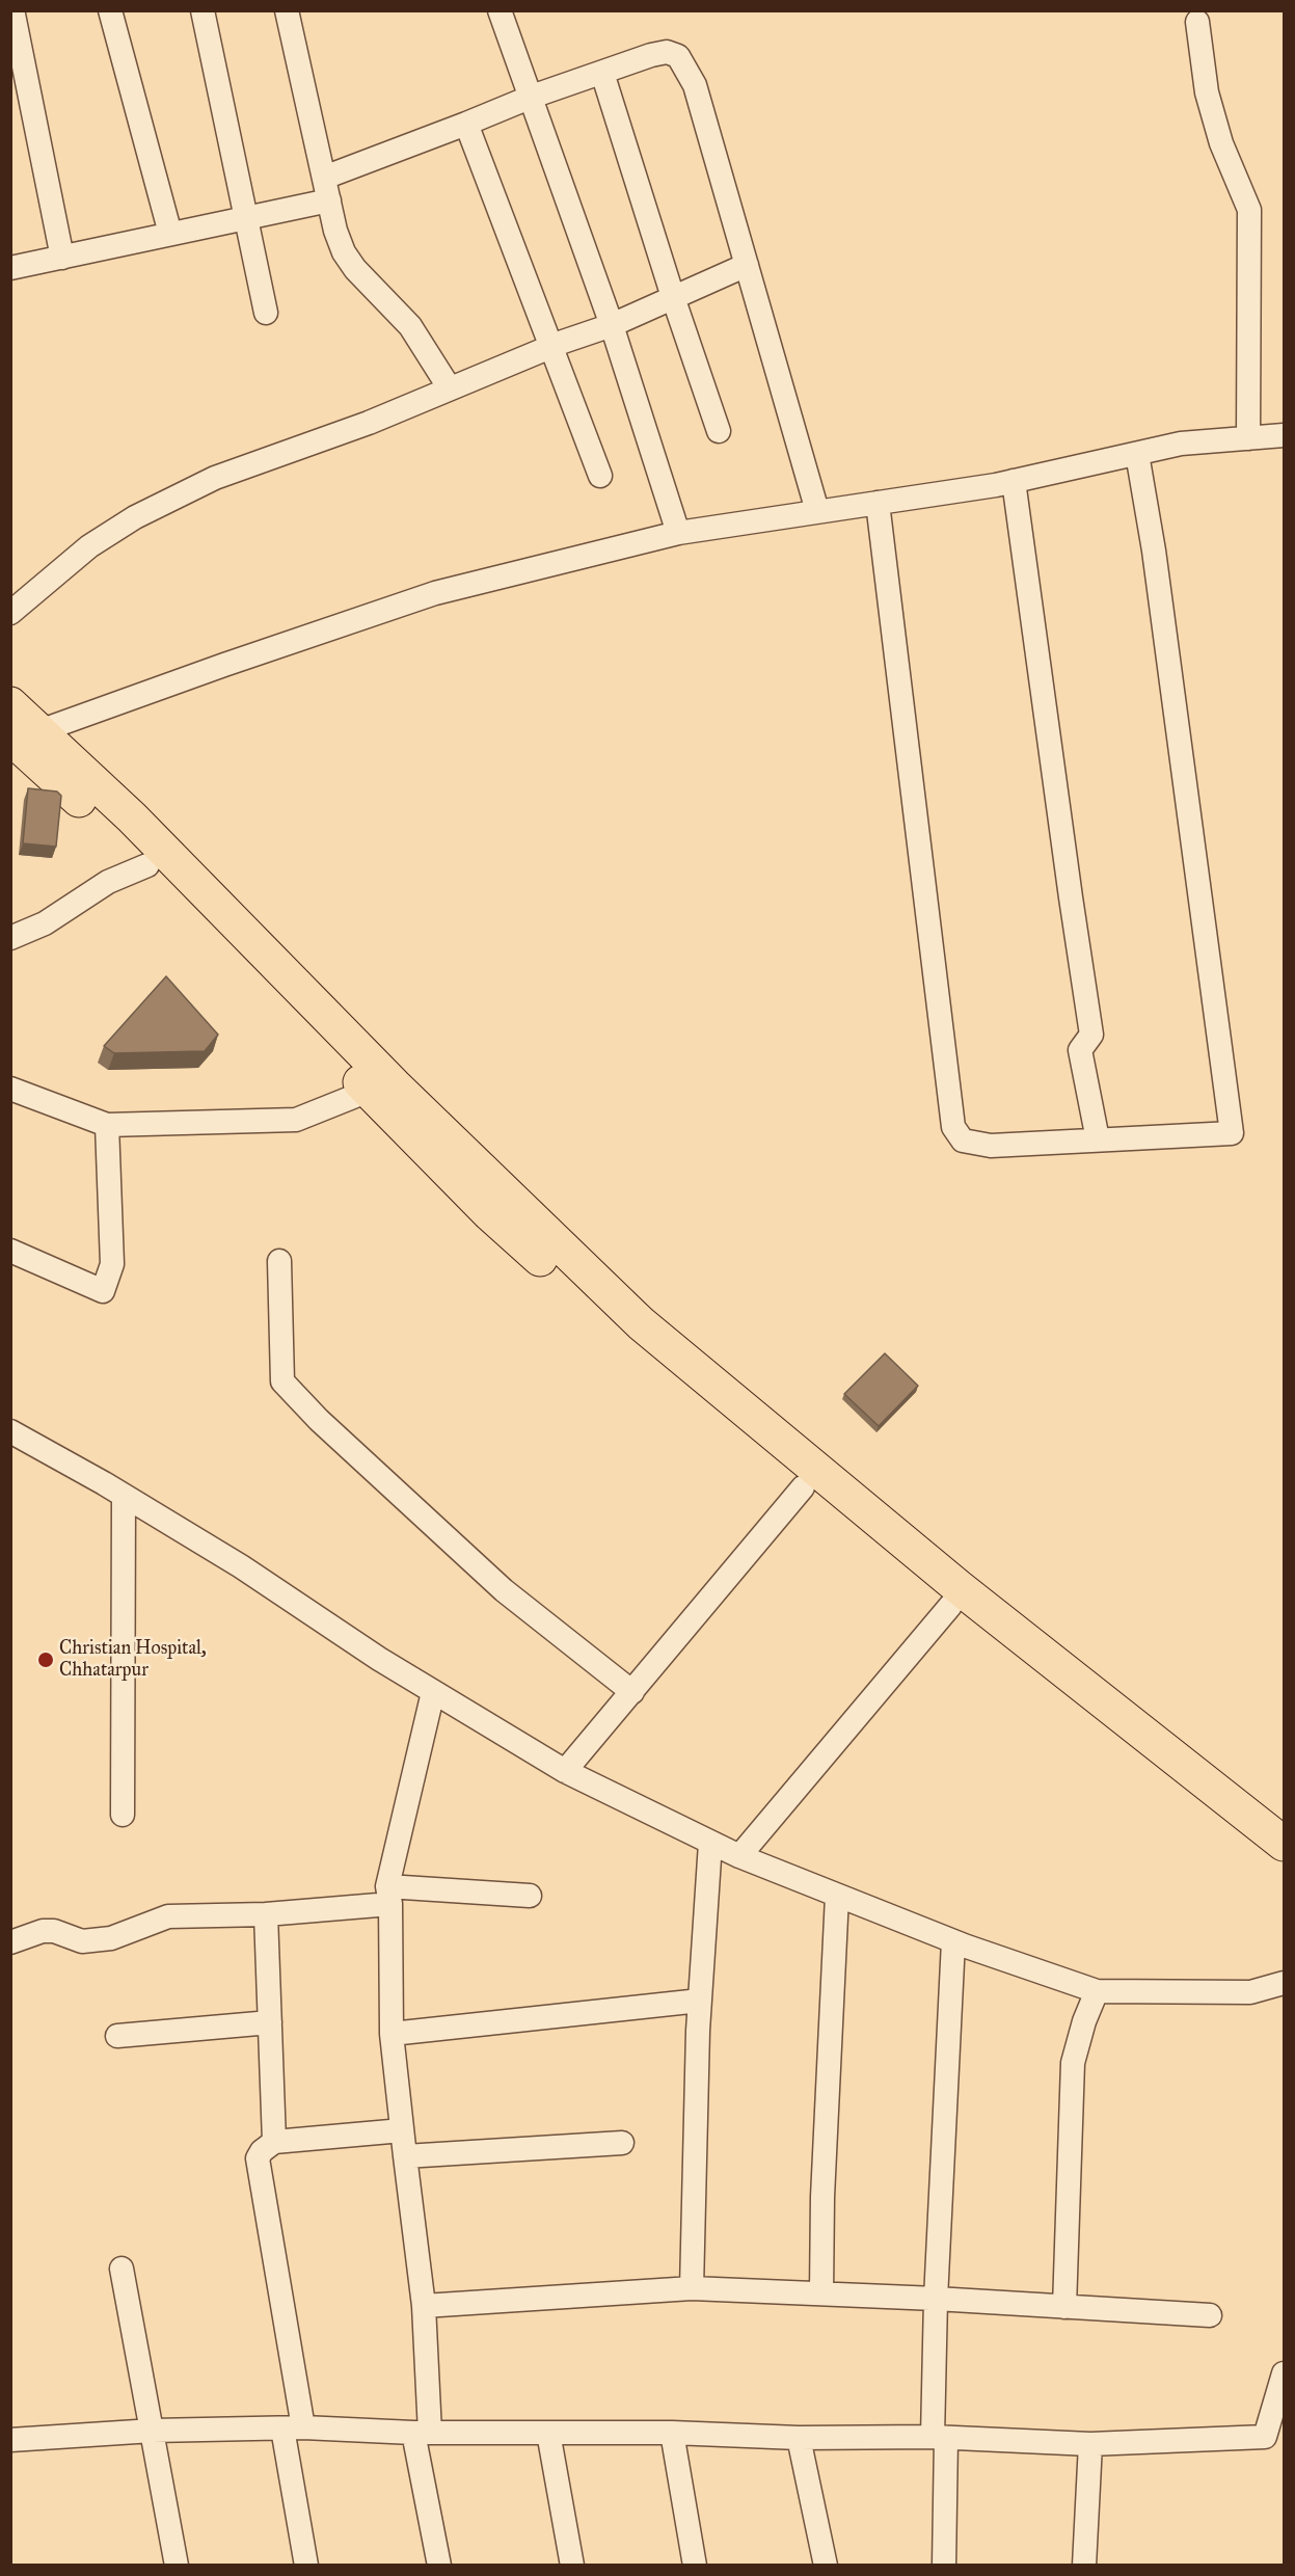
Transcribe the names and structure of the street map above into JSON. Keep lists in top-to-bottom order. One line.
{"places":["Christian Hospital, Chhatarpur"]}
